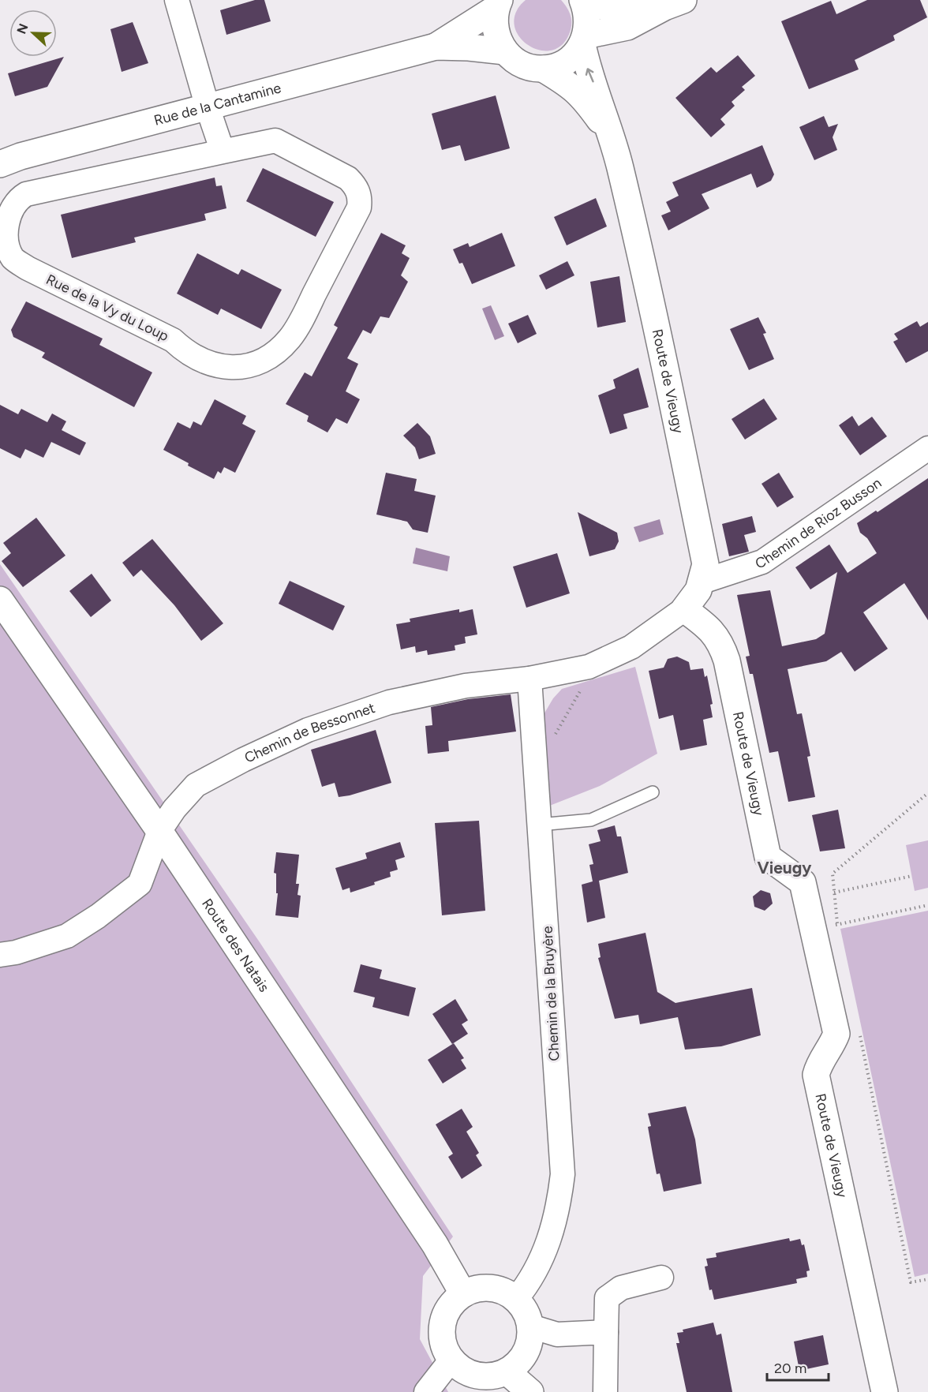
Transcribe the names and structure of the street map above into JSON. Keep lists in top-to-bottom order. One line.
{"streets":{"street":["Rue de la Cantamine","Rue de la Vy du Loup","Route de Vieugy","Chemin de Rioz Busson","Chemin de Bessonnet","Route des Natais","Chemin de la Bruyère"]},"crossings":[["Route de Vieugy","Chemin de Rioz Busson"],["Route de Vieugy","Chemin de Bessonnet"],["Chemin de Bessonnet","Route des Natais"],["Chemin de Bessonnet","Chemin de la Bruyère"],["Route des Natais","Chemin de la Bruyère"]],"districts":["Vieugy"],"scale_bar":"20 m","north":"left"}
